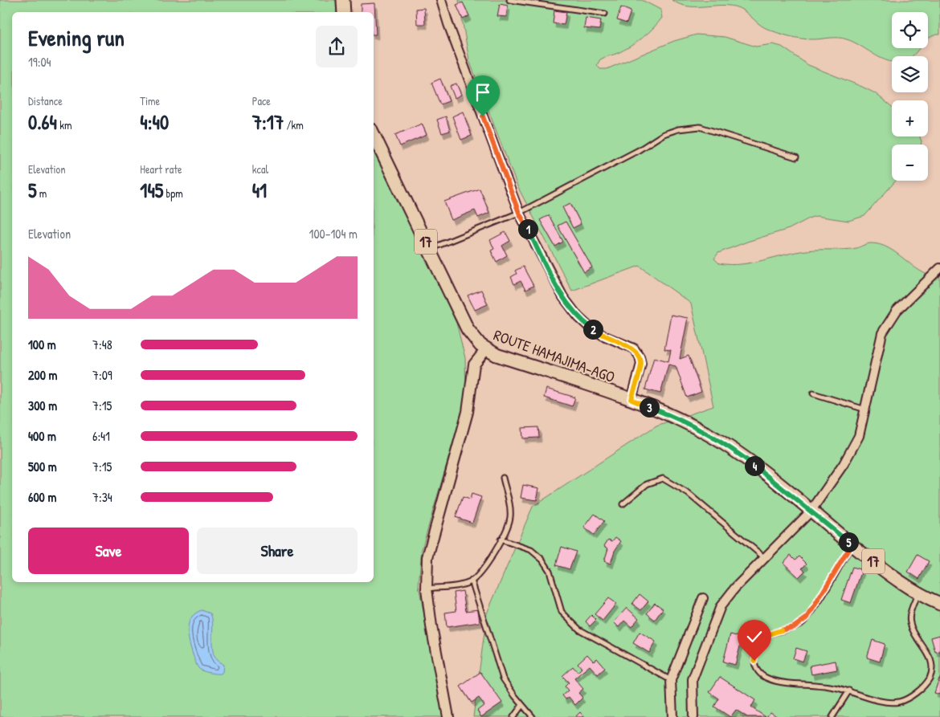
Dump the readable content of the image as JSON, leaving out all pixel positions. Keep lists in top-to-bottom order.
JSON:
{
  "streets": {
    "main road": ["17", "ROUTE HAMAJIMA-AGO"]
  },
  "page": {
    "map_buttons": ["+", "−"],
    "heading": ["Evening run", "19:04"],
    "stats": [
      ["Distance", "0.64 km"],
      ["Time", "4:40"],
      ["Pace", "7:17 /km"],
      ["Elevation", "5 m"],
      ["Heart rate", "145 bpm"],
      ["kcal", "41"]
    ],
    "chart": ["Elevation", "100–104 m"],
    "pins": [
      "1",
      "2",
      "3",
      "4",
      "5"
    ],
    "list": [
      {
        "name": "100 m",
        "note": "7:48"
      },
      {
        "name": "200 m",
        "note": "7:09"
      },
      {
        "name": "300 m",
        "note": "7:15"
      },
      {
        "name": "400 m",
        "note": "6:41"
      },
      {
        "name": "500 m",
        "note": "7:15"
      },
      {
        "name": "600 m",
        "note": "7:34"
      }
    ],
    "buttons": ["Save", "Share"]
  }
}
